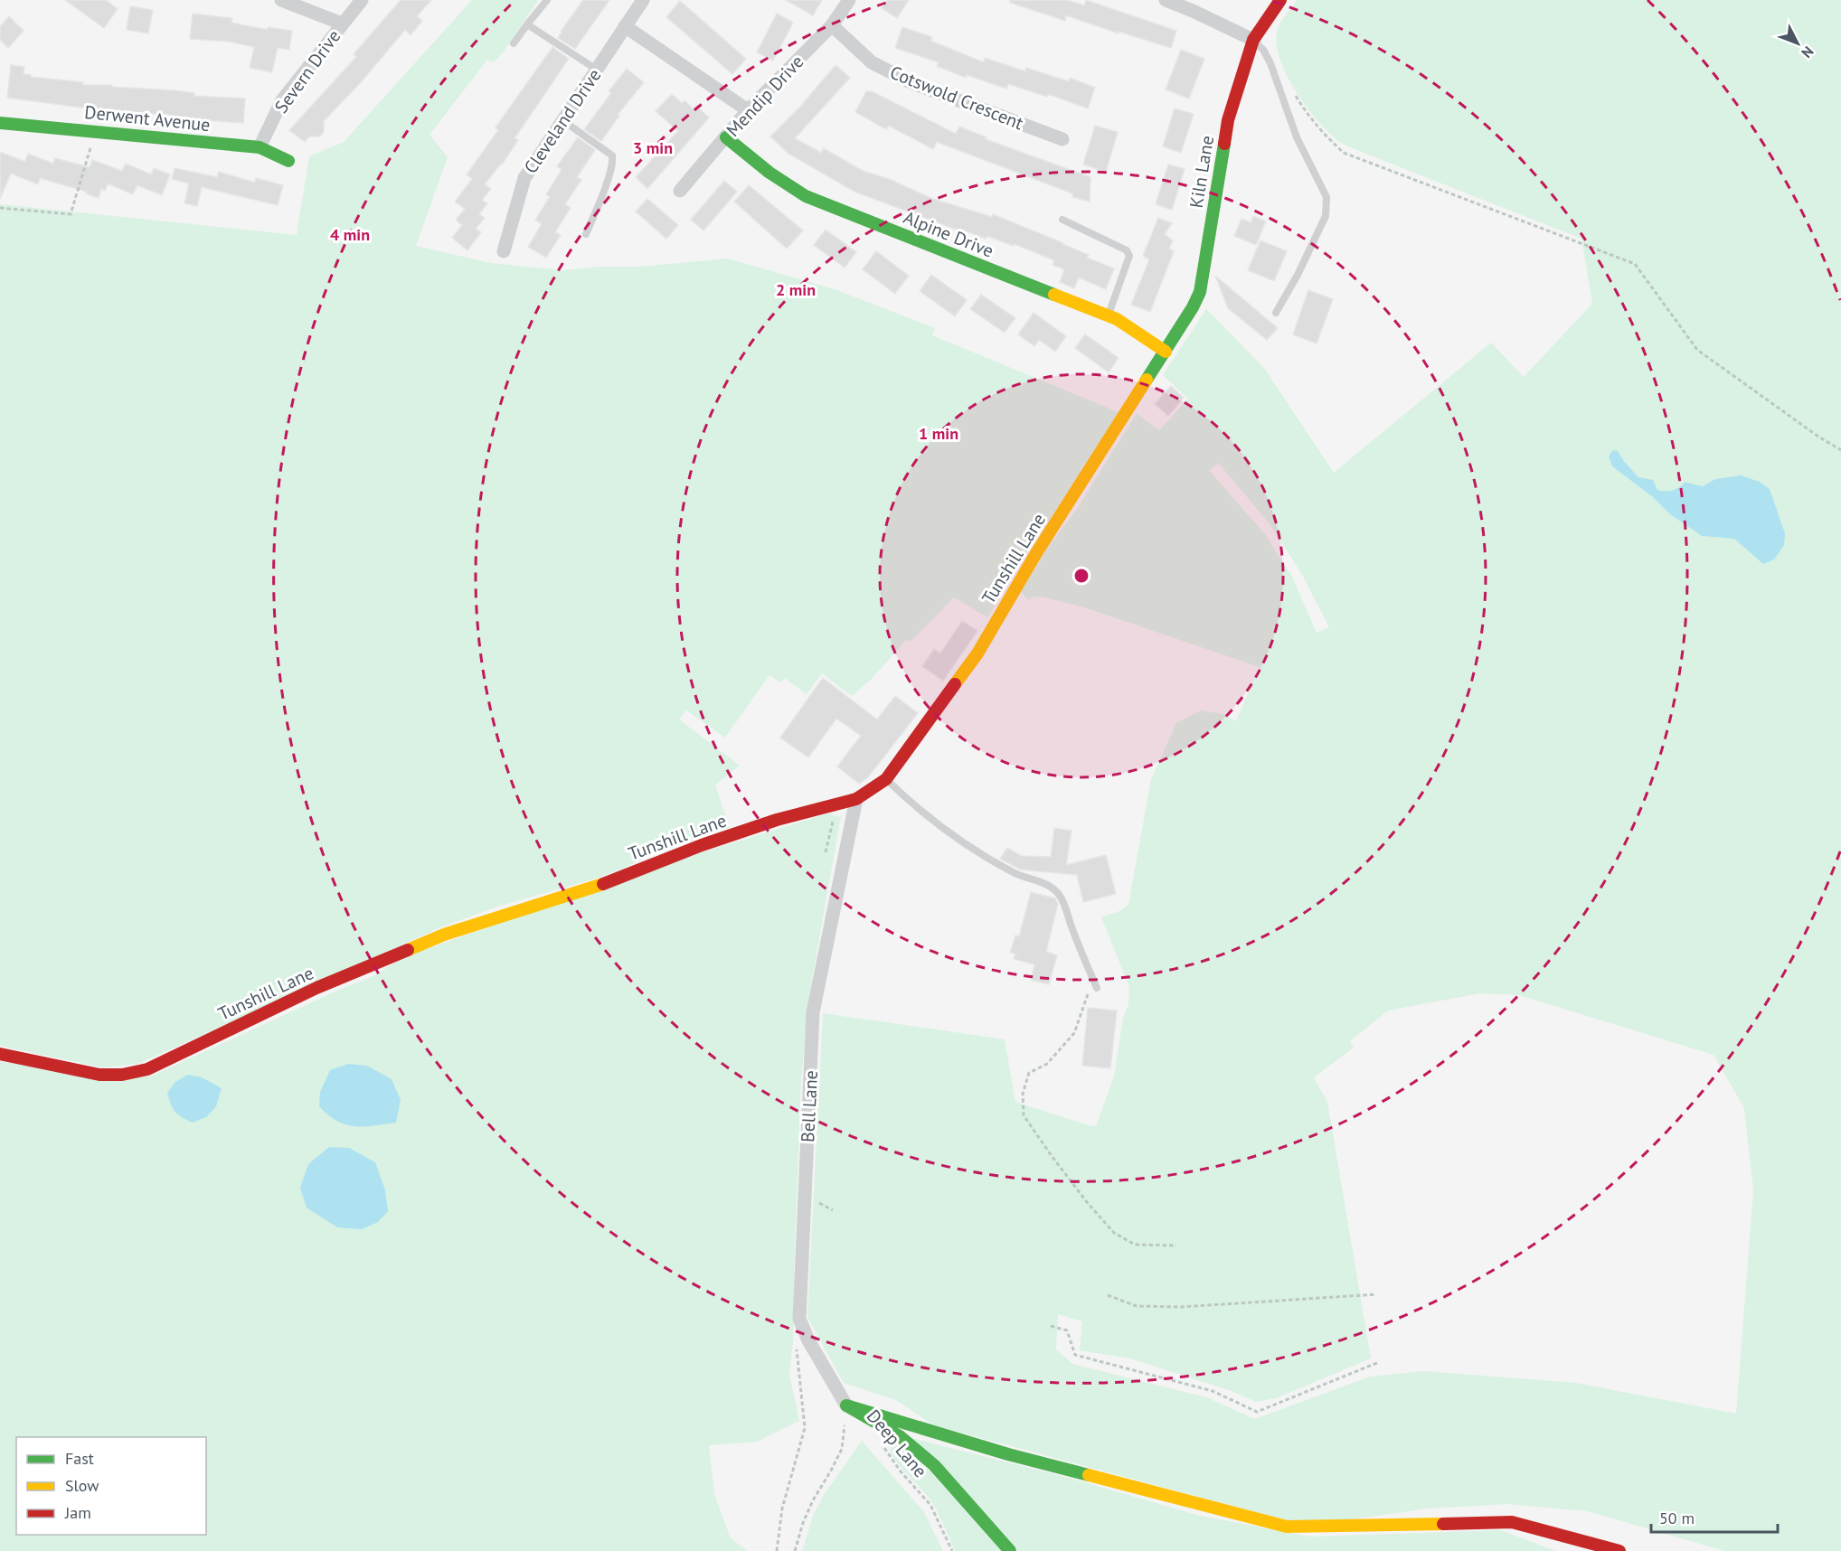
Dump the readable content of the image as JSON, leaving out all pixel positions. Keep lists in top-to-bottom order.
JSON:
{
  "streets": {
    "street": [
      "Severn Drive",
      "Mendip Drive",
      "Cotswold Crescent",
      "Derwent Avenue",
      "Cleveland Drive",
      "Kiln Lane",
      "Alpine Drive",
      "Tunshill Lane",
      "Bell Lane"
    ],
    "path": ["Deep Lane"]
  },
  "crossings": [
    ["Severn Drive", "Derwent Avenue"],
    ["Mendip Drive", "Cotswold Crescent"],
    ["Mendip Drive", "Alpine Drive"],
    ["Kiln Lane", "Alpine Drive"],
    ["Kiln Lane", "Tunshill Lane"],
    ["Alpine Drive", "Tunshill Lane"],
    ["Tunshill Lane", "Bell Lane"],
    ["Bell Lane", "Deep Lane"]
  ],
  "legend": ["Fast", "Slow", "Jam"],
  "scale_bar": "50 m",
  "north": "bottom right",
  "rings": [
    "3 min",
    "4 min",
    "2 min",
    "1 min"
  ]
}
